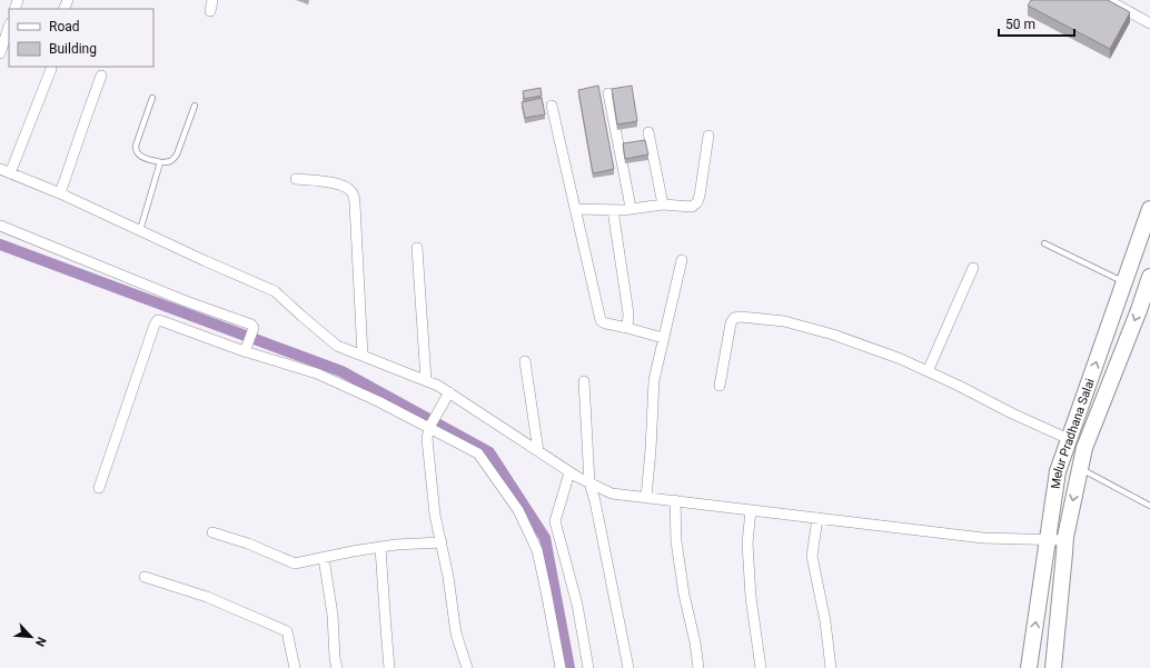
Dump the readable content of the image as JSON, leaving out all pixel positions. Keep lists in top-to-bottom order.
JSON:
{
  "streets": {
    "main road": ["Melur Pradhana Salai"]
  },
  "legend": ["Road", "Building"],
  "scale_bar": "50 m",
  "north": "bottom right"
}
